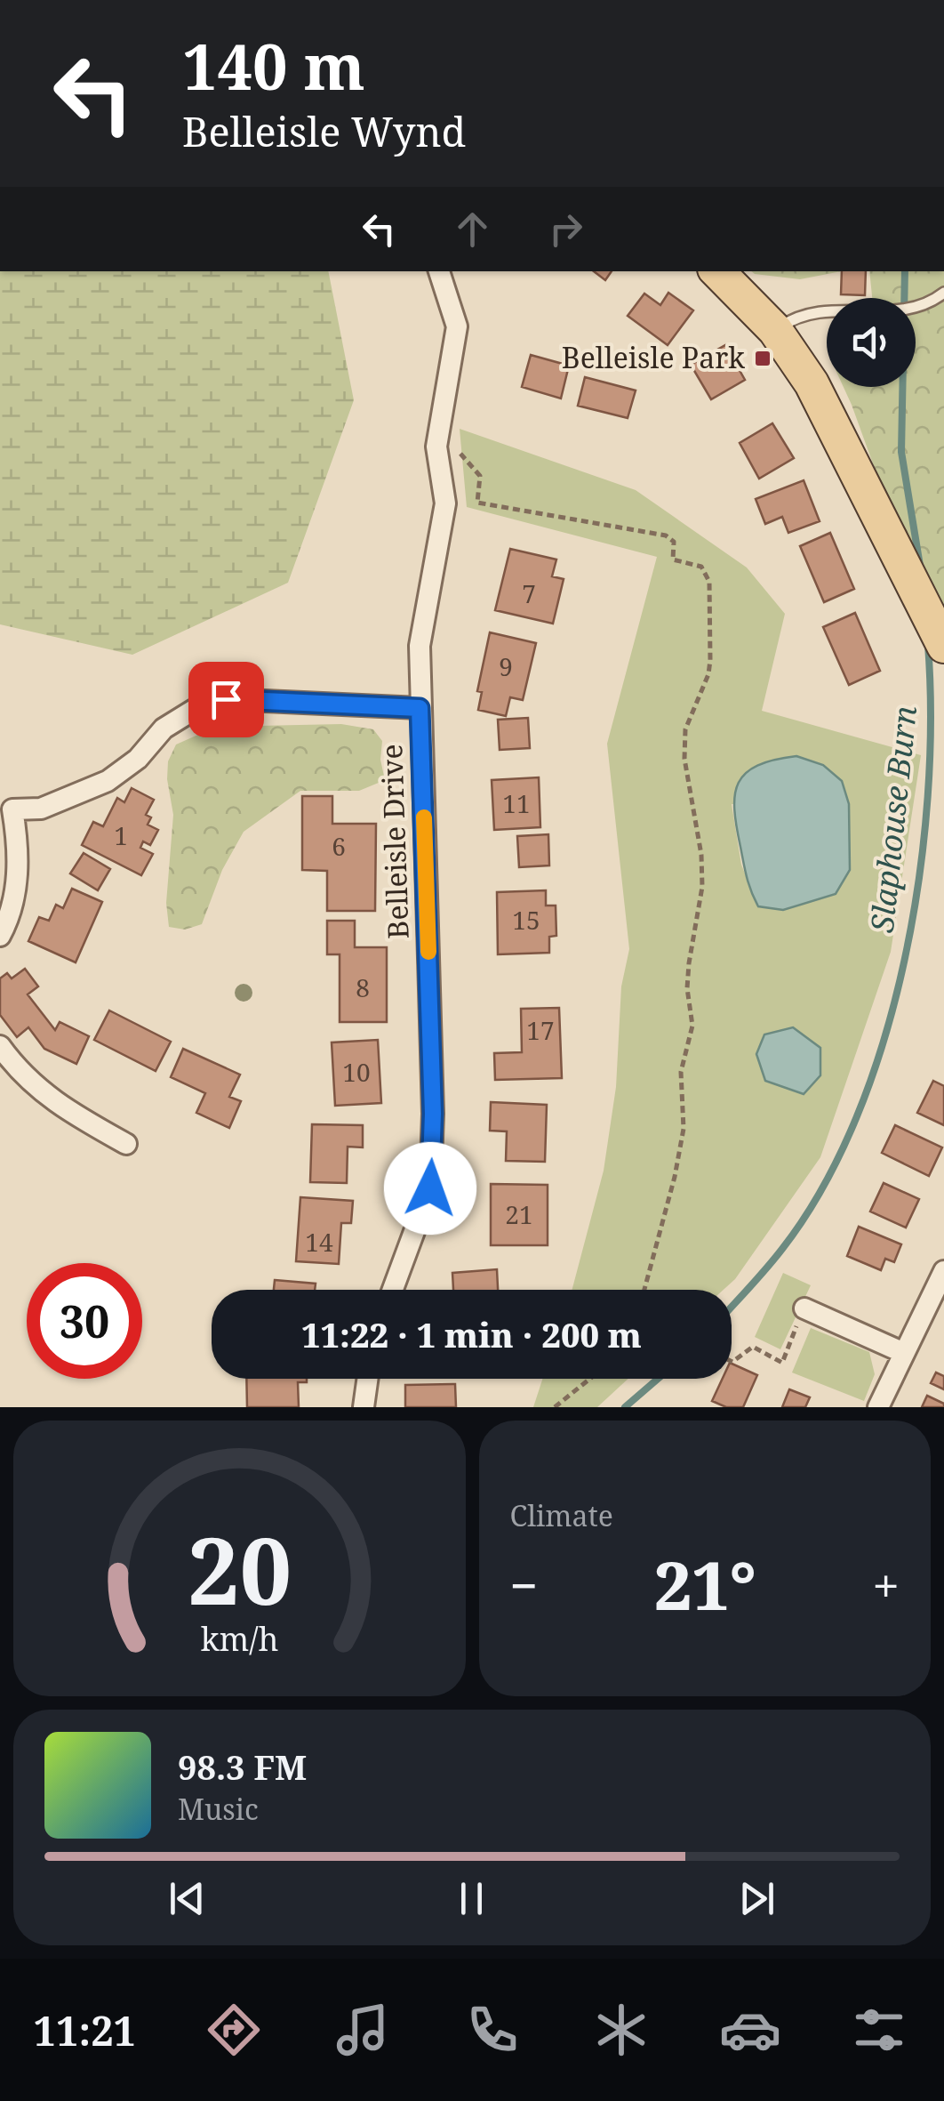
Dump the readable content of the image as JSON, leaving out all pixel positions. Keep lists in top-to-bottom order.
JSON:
{
  "streets": {
    "street": ["Belleisle Drive"]
  },
  "water": ["Slaphouse Burn"],
  "places": {
    "transit": ["Belleisle Park"]
  },
  "house_numbers": [
    "7",
    "9",
    "11",
    "1",
    "6",
    "15",
    "8",
    "17",
    "10",
    "21",
    "14"
  ],
  "page": {
    "turn": ["140 m", "Belleisle Wynd"],
    "limit": "30",
    "trip": "11:22 · 1 min · 200 m",
    "tile": "Climate",
    "heat": ["−", "21°", "+"],
    "song": ["98.3 FM", "Music"],
    "tabs": "11:21",
    "gauge": ["20", "km/h"]
  }
}
